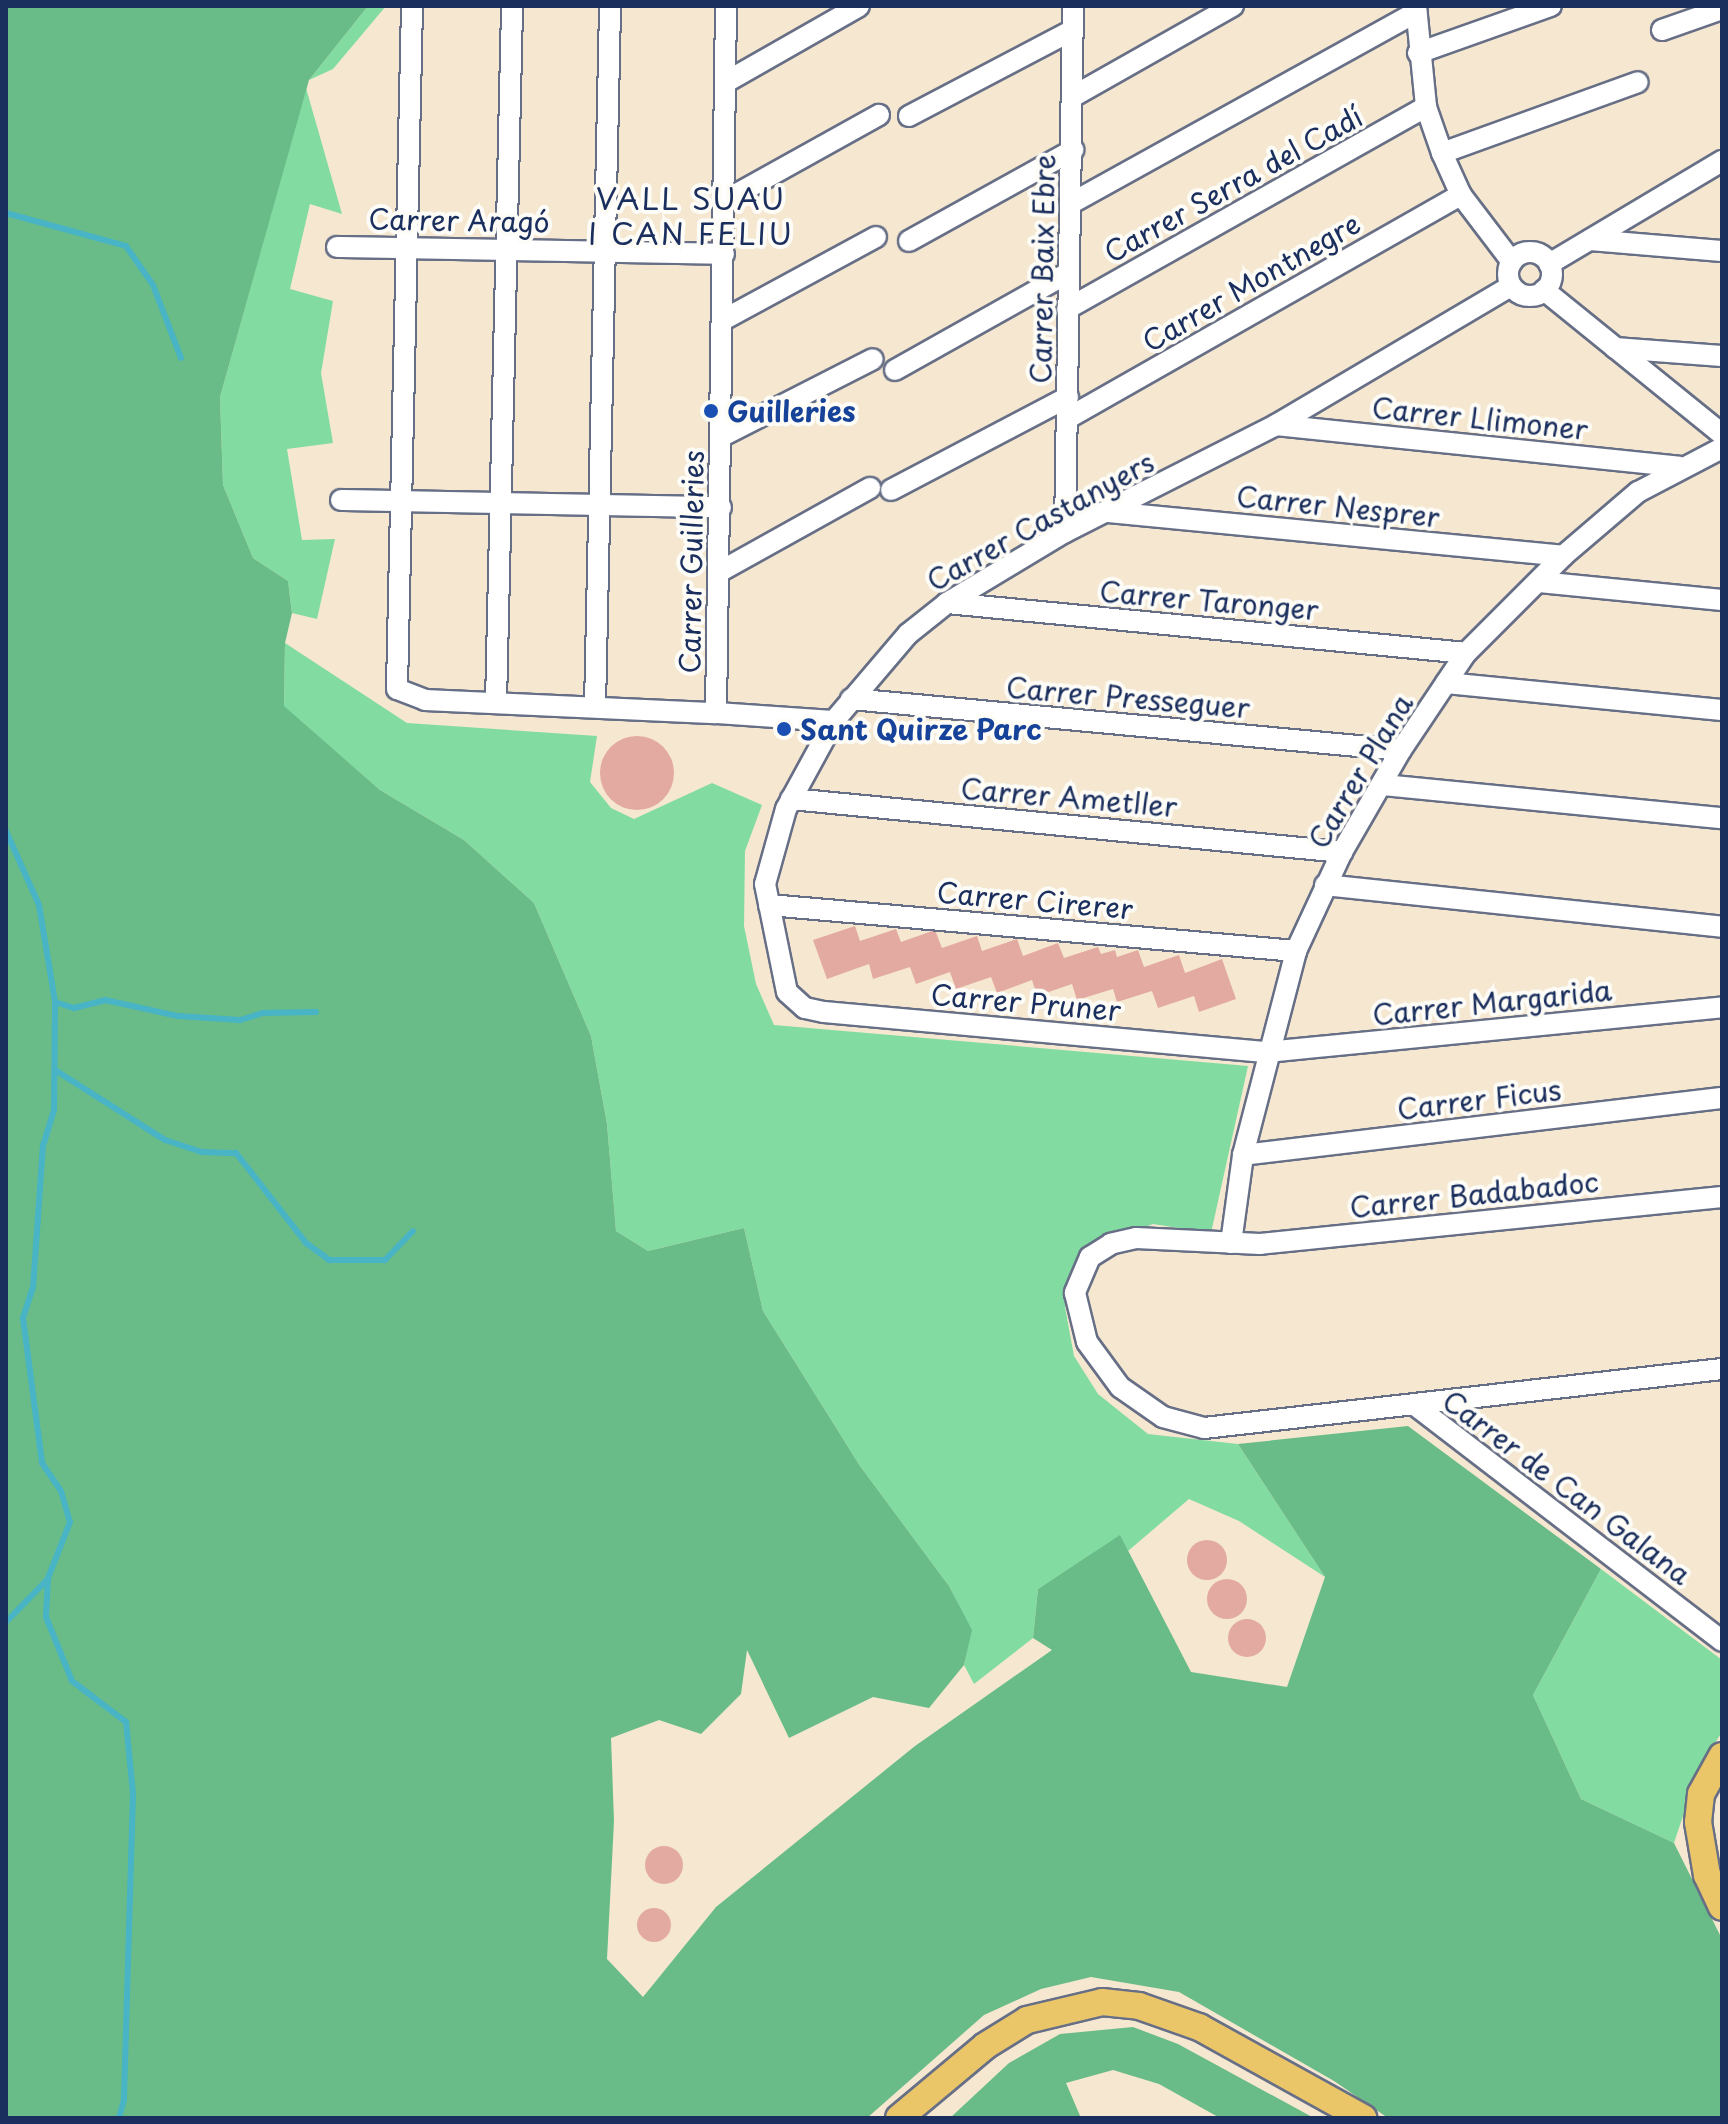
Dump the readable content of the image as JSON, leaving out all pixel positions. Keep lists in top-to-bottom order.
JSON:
{
  "streets": {
    "street": [
      "Carrer Serra del Cadí",
      "Carrer Aragó",
      "Carrer Baix Ebre",
      "Carrer Montnegre",
      "Carrer Llimoner",
      "Carrer Nesprer",
      "Carrer Castanyers",
      "Carrer Guilleries",
      "Carrer Taronger",
      "Carrer Presseguer",
      "Carrer Plana",
      "Carrer Ametller",
      "Carrer Cirerer",
      "Carrer Pruner",
      "Carrer Margarida",
      "Carrer Ficus",
      "Carrer Badabadoc",
      "Carrer de Can Galana"
    ]
  },
  "crossings": [
    ["Carrer Serra del Cadí", "Carrer Baix Ebre"],
    ["Carrer Aragó", "Carrer Guilleries"],
    ["Carrer Baix Ebre", "Carrer Montnegre"],
    ["Carrer Baix Ebre", "Carrer Castanyers"],
    ["Carrer Llimoner", "Carrer Castanyers"],
    ["Carrer Llimoner", "Carrer Plana"],
    ["Carrer Nesprer", "Carrer Castanyers"],
    ["Carrer Nesprer", "Carrer Plana"],
    ["Carrer Castanyers", "Carrer Guilleries"],
    ["Carrer Castanyers", "Carrer Taronger"],
    ["Carrer Castanyers", "Carrer Presseguer"],
    ["Carrer Castanyers", "Carrer Ametller"],
    ["Carrer Castanyers", "Carrer Cirerer"],
    ["Carrer Castanyers", "Carrer Pruner"],
    ["Carrer Taronger", "Carrer Plana"],
    ["Carrer Presseguer", "Carrer Plana"],
    ["Carrer Plana", "Carrer Ametller"],
    ["Carrer Plana", "Carrer Cirerer"],
    ["Carrer Plana", "Carrer Pruner"],
    ["Carrer Plana", "Carrer Margarida"],
    ["Carrer Plana", "Carrer Ficus"],
    ["Carrer Plana", "Carrer Badabadoc"],
    ["Carrer Pruner", "Carrer Margarida"],
    ["Carrer Badabadoc", "Carrer de Can Galana"]
  ],
  "districts": ["VALL SUAU I CAN FELIU"],
  "places": ["Guilleries", "Sant Quirze Parc"]
}
